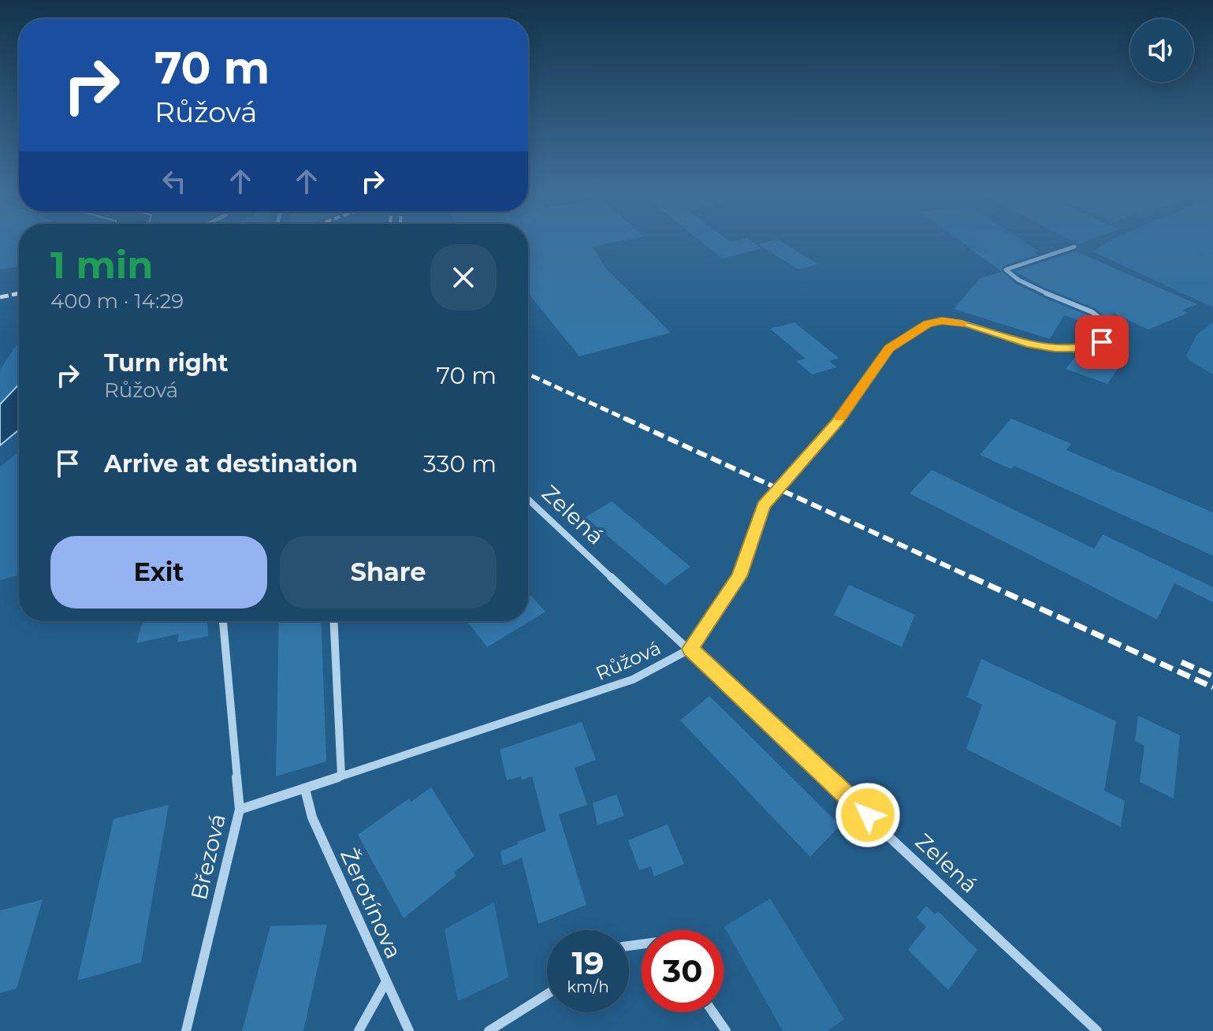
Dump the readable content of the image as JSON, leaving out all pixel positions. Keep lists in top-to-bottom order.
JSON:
{
  "streets": {
    "street": [
      "Zelená",
      "Růžová",
      "Březová",
      "Žerotínova"
    ]
  },
  "crossings": [
    ["Zelená", "Růžová"],
    ["Růžová", "Březová"],
    ["Růžová", "Žerotínova"]
  ],
  "page": {
    "turn": ["70 m", "Růžová"],
    "heading": ["1 min", "400 m · 14:29"],
    "list": [
      {
        "name": "Turn right",
        "note": "Růžová",
        "value": "70 m"
      },
      {
        "name": "Arrive at destination",
        "value": "330 m"
      }
    ],
    "buttons": ["Exit", "Share"],
    "speed": "19 km/h",
    "limit": "30"
  }
}
